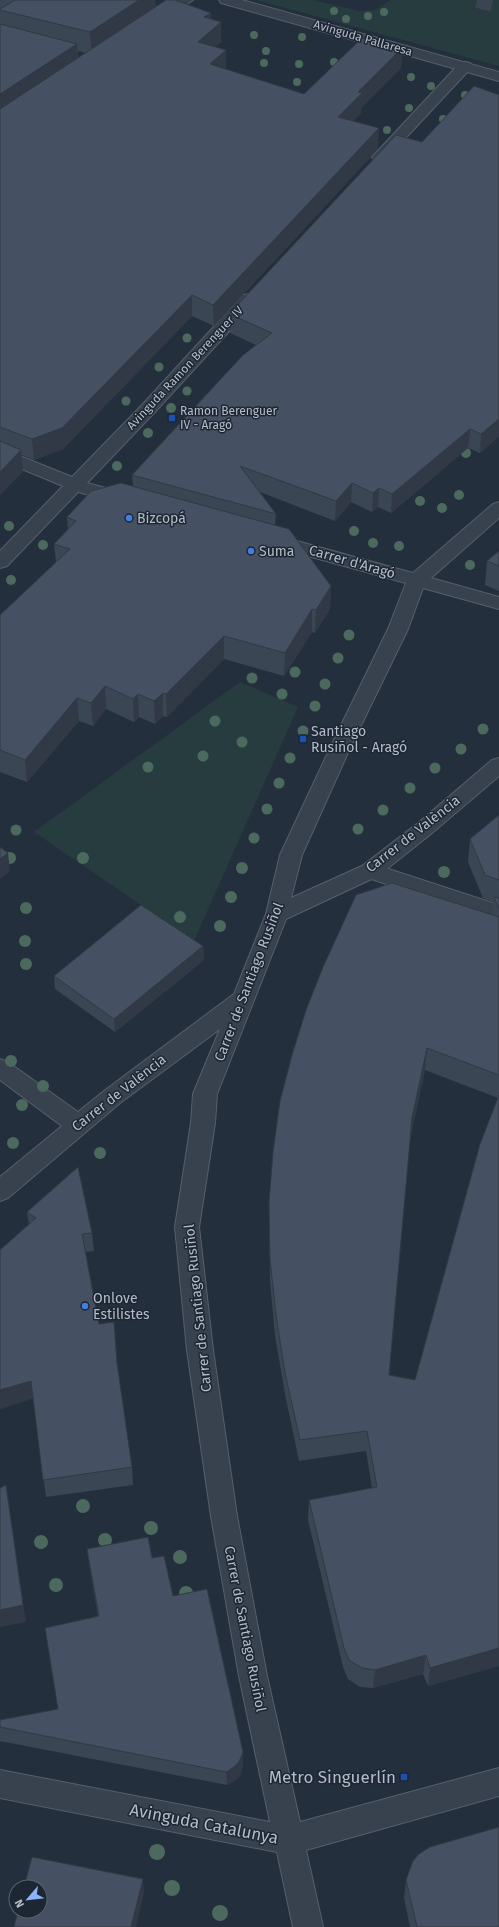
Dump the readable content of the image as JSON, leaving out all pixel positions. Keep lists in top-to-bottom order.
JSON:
{
  "streets": {
    "street": [
      "Avinguda Pallaresa",
      "Avinguda Ramon Berenguer IV",
      "Carrer d'Aragó",
      "Carrer de València",
      "Carrer de Santiago Rusiñol",
      "Avinguda Catalunya"
    ]
  },
  "crossings": [
    ["Carrer d'Aragó", "Carrer de Santiago Rusiñol"],
    ["Carrer de València", "Carrer de Santiago Rusiñol"],
    ["Carrer de Santiago Rusiñol", "Avinguda Catalunya"]
  ],
  "places": {
    "transit": ["Ramon Berenguer IV - Aragó", "Santiago Rusiñol - Aragó", "Metro Singuerlín"],
    "other": ["Bizcopá", "Suma", "Onlove Estilistes"]
  },
  "north": "bottom left"
}
